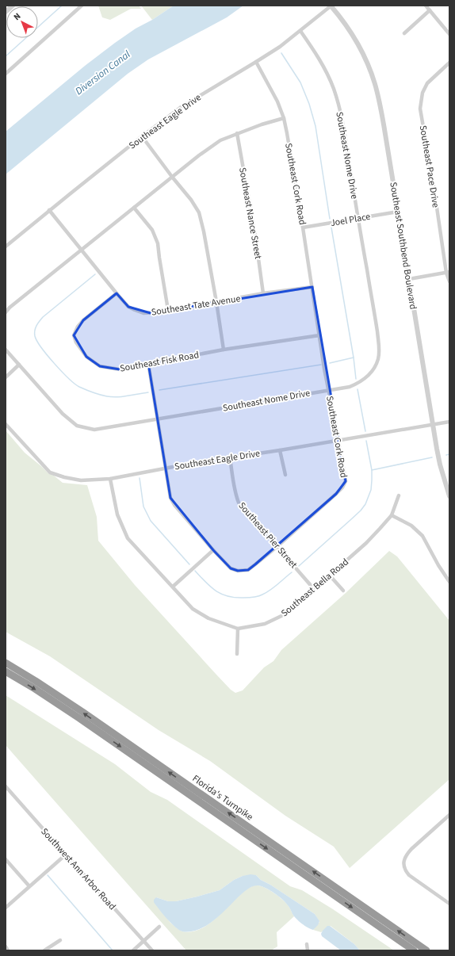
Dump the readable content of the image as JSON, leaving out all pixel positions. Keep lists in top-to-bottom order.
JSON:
{
  "streets": {
    "highway": ["Florida's Turnpike"],
    "street": [
      "Southeast Eagle Drive",
      "Southeast Nome Drive",
      "Southeast Pace Drive",
      "Southeast Cork Road",
      "Southeast Nance Street",
      "Joel Place",
      "Southeast Southbend Boulevard",
      "Southeast Tate Avenue",
      "Southeast Fisk Road",
      "Southeast Pier Street",
      "Southeast Bella Road",
      "Southwest Ann Arbor Road"
    ]
  },
  "crossings": [
    ["Southeast Eagle Drive", "Southeast Nome Drive"],
    ["Southeast Eagle Drive", "Southeast Cork Road"],
    ["Southeast Eagle Drive", "Southeast Southbend Boulevard"],
    ["Southeast Eagle Drive", "Southeast Tate Avenue"],
    ["Southeast Eagle Drive", "Southeast Pier Street"],
    ["Southeast Eagle Drive", "Southeast Bella Road"],
    ["Southeast Nome Drive", "Southeast Cork Road"],
    ["Southeast Nome Drive", "Joel Place"],
    ["Southeast Cork Road", "Joel Place"],
    ["Southeast Cork Road", "Southeast Tate Avenue"],
    ["Southeast Cork Road", "Southeast Fisk Road"],
    ["Southeast Cork Road", "Southeast Pier Street"],
    ["Southeast Nance Street", "Southeast Tate Avenue"],
    ["Joel Place", "Southeast Southbend Boulevard"],
    ["Southeast Tate Avenue", "Southeast Fisk Road"],
    ["Southeast Pier Street", "Southeast Bella Road"]
  ],
  "water": ["Diversion Canal"],
  "north": "top left"
}
